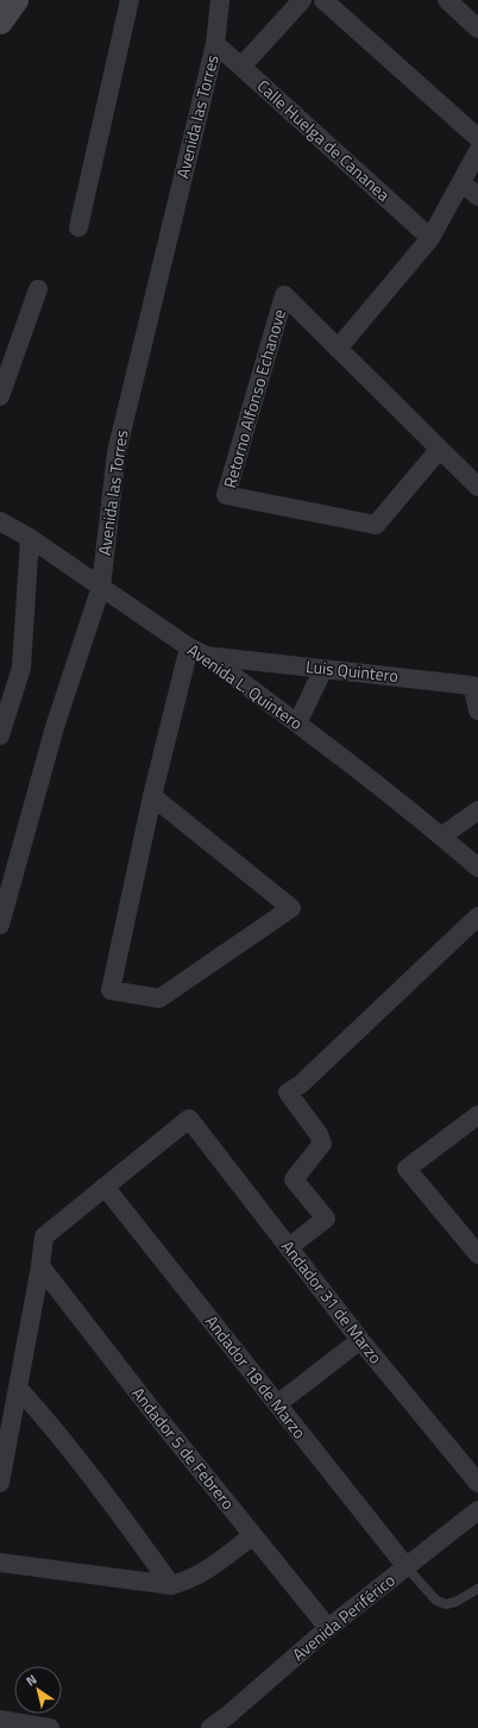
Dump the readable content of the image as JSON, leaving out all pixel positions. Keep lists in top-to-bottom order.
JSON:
{
  "streets": {
    "street": [
      "Avenida las Torres",
      "Calle Huelga de Cananea",
      "Retorno Alfonso Echanove",
      "Luis Quintero",
      "Avenida L. Quintero",
      "Andador 31 de Marzo",
      "Andador 18 de Marzo",
      "Andador 5 de Febrero",
      "Avenida Periférico"
    ]
  },
  "crossings": [
    ["Avenida las Torres", "Calle Huelga de Cananea"],
    ["Avenida las Torres", "Avenida L. Quintero"],
    ["Luis Quintero", "Avenida L. Quintero"],
    ["Andador 31 de Marzo", "Andador 18 de Marzo"],
    ["Andador 18 de Marzo", "Avenida Periférico"],
    ["Andador 5 de Febrero", "Avenida Periférico"]
  ],
  "north": "top left"
}
